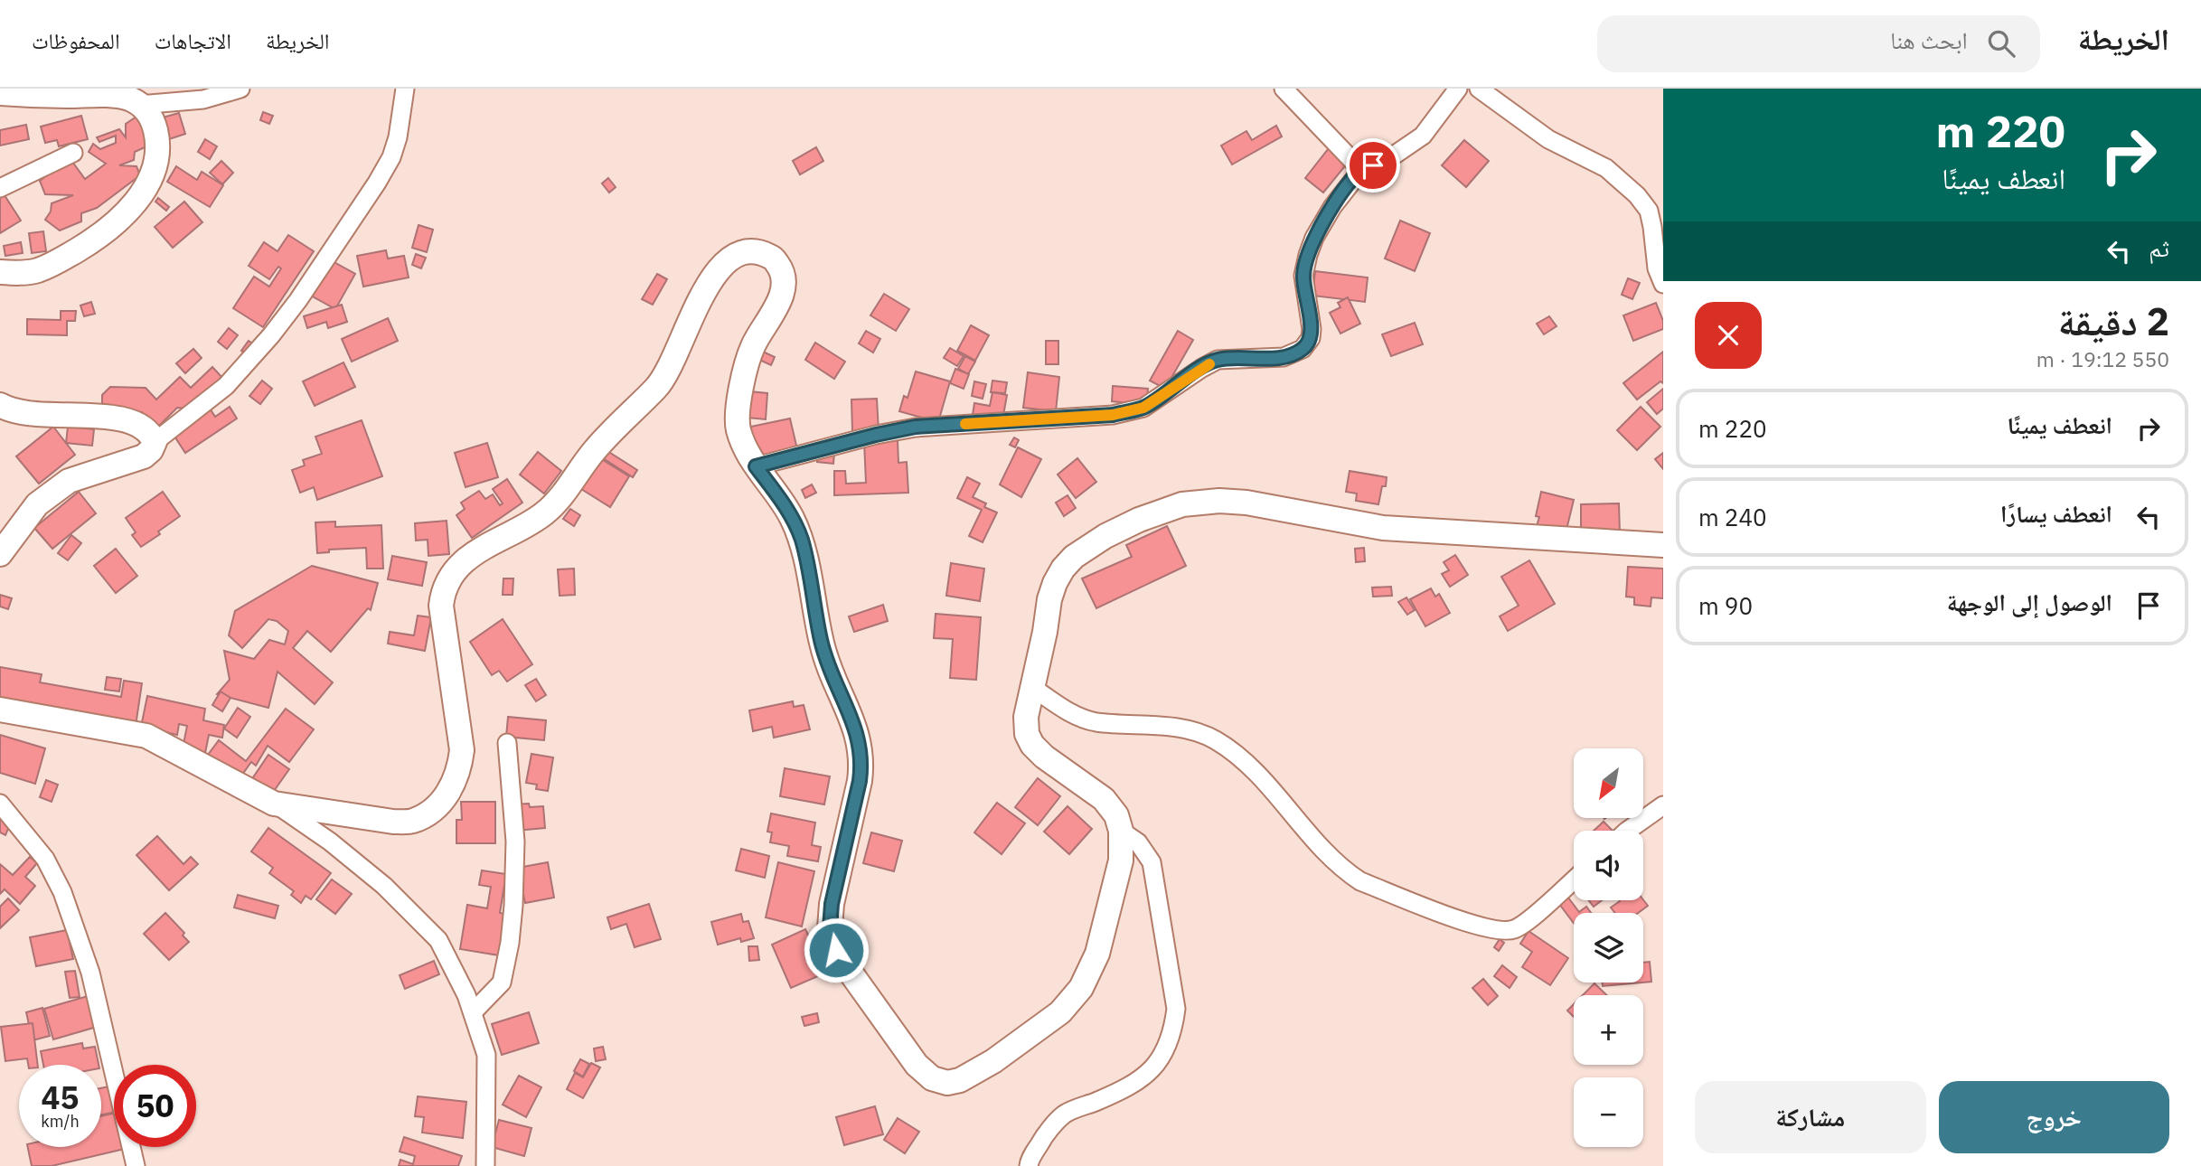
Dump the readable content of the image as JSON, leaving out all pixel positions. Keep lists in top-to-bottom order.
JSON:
{
  "north": "bottom left",
  "page": {
    "header": "الخريطة",
    "search": "ابحث هنا",
    "nav": ["الخريطة", "الاتجاهات", "المحفوظات"],
    "turn": ["220 m", "انعطف يمينًا"],
    "then": "ثم",
    "heading": ["2 دقيقة", "550 m · 19:12"],
    "list": [
      {
        "name": "انعطف يمينًا",
        "value": "220 m"
      },
      {
        "name": "انعطف يسارًا",
        "value": "240 m"
      },
      {
        "name": "الوصول إلى الوجهة",
        "value": "90 m"
      }
    ],
    "map_buttons": ["+", "−"],
    "speed": "45 km/h",
    "limit": "50",
    "buttons": ["خروج", "مشاركة"]
  }
}
